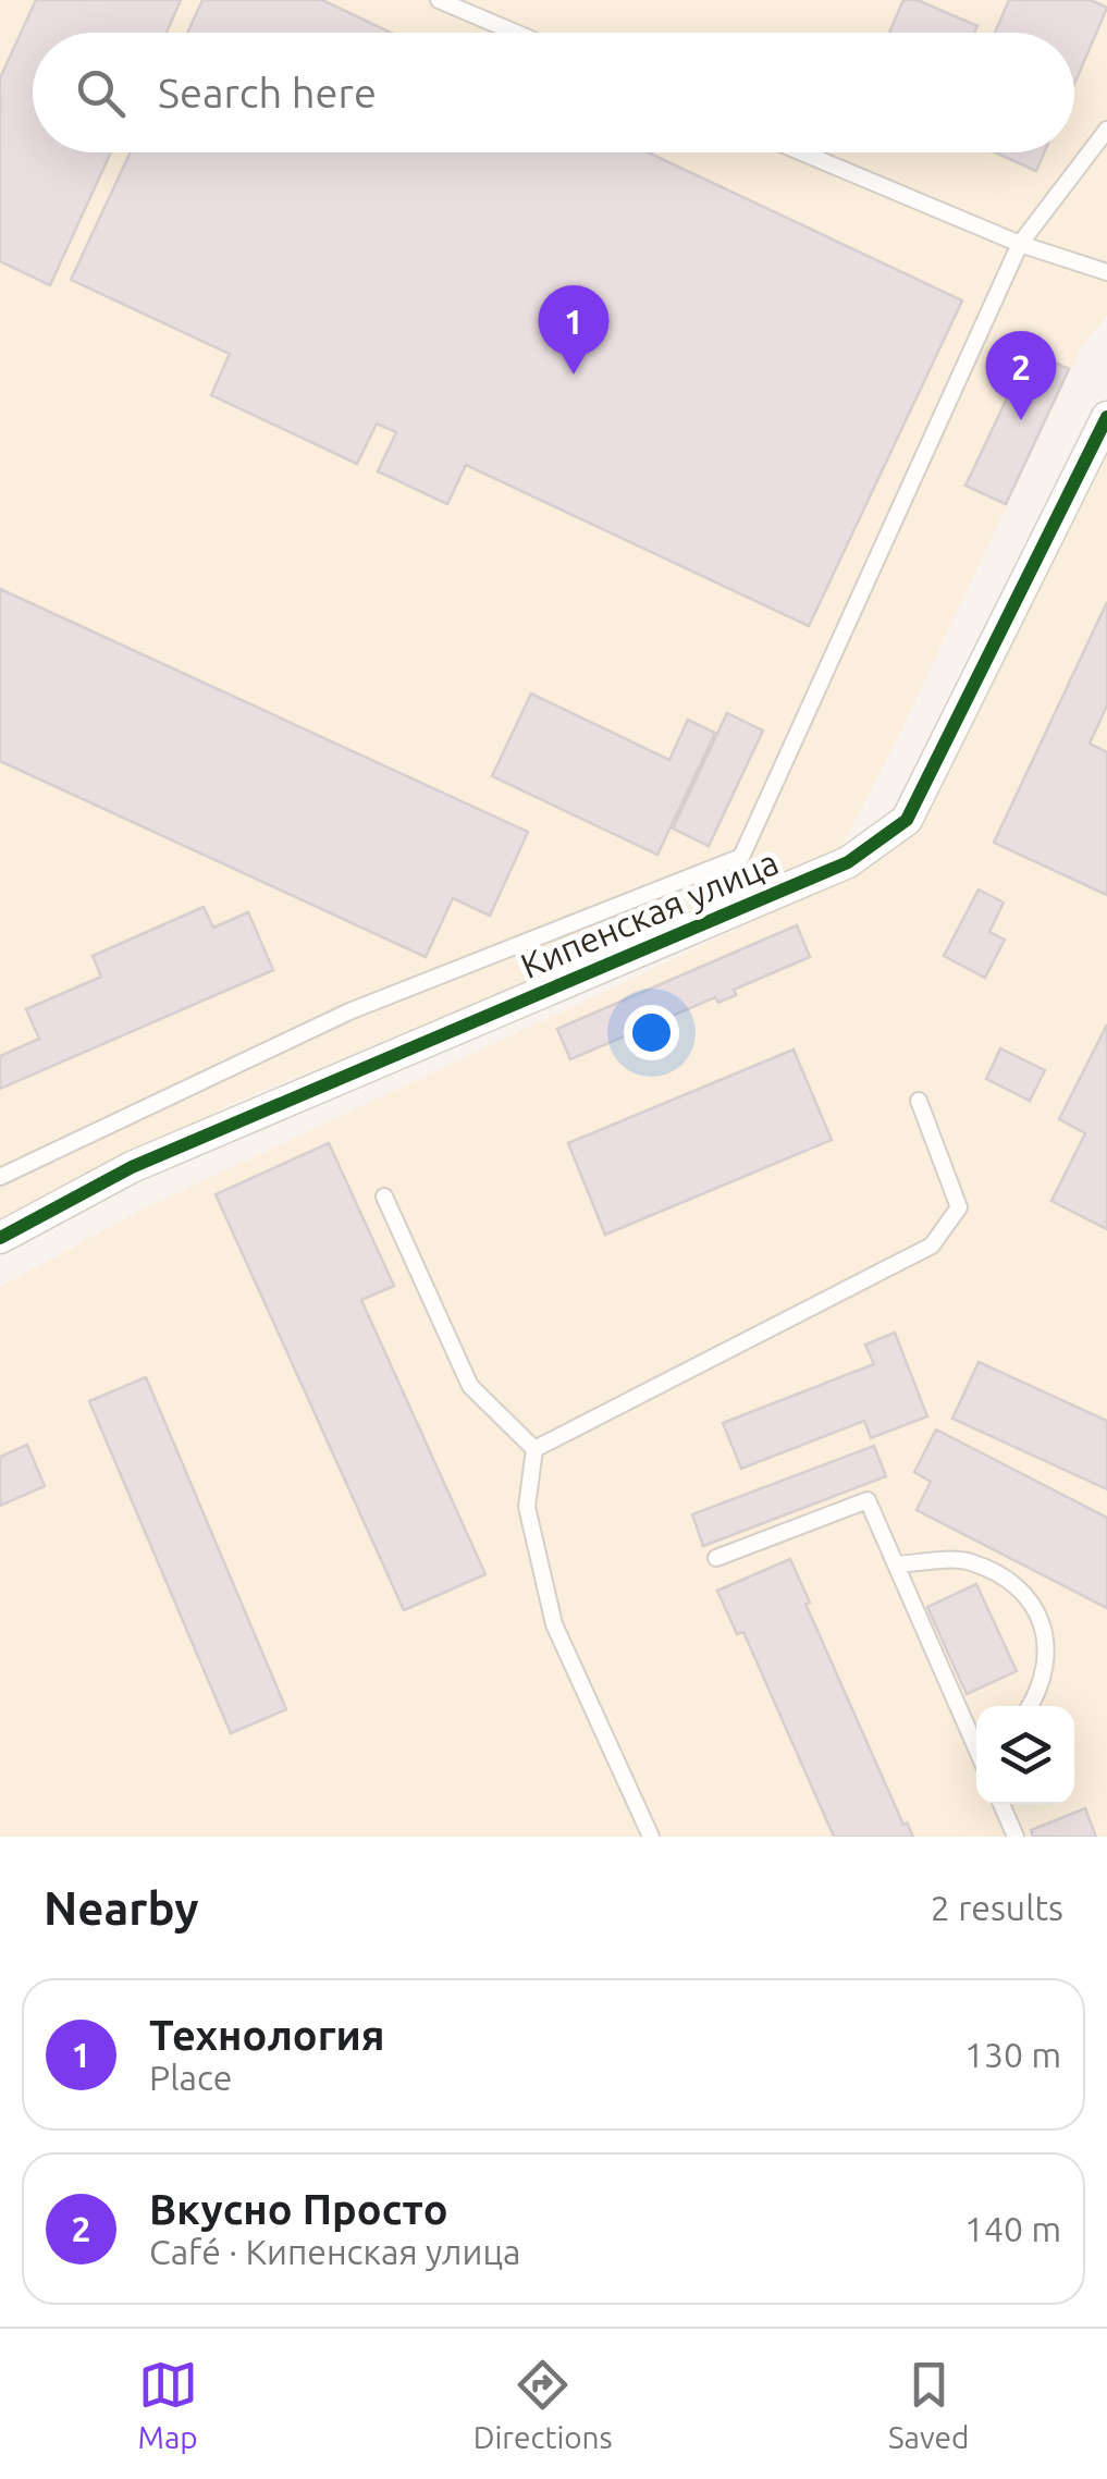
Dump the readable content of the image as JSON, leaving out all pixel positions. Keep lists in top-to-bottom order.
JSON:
{
  "streets": {
    "street": ["Кипенская улица"]
  },
  "page": {
    "search": "Search here",
    "pins": ["1", "2"],
    "heading": ["Nearby", "2 results"],
    "list": [
      {
        "mark": "1",
        "name": "Технология",
        "note": "Place",
        "value": "130 m"
      },
      {
        "mark": "2",
        "name": "Вкусно Просто",
        "note": "Café · Кипенская улица",
        "value": "140 m"
      }
    ],
    "nav": ["Map", "Directions", "Saved"]
  }
}
